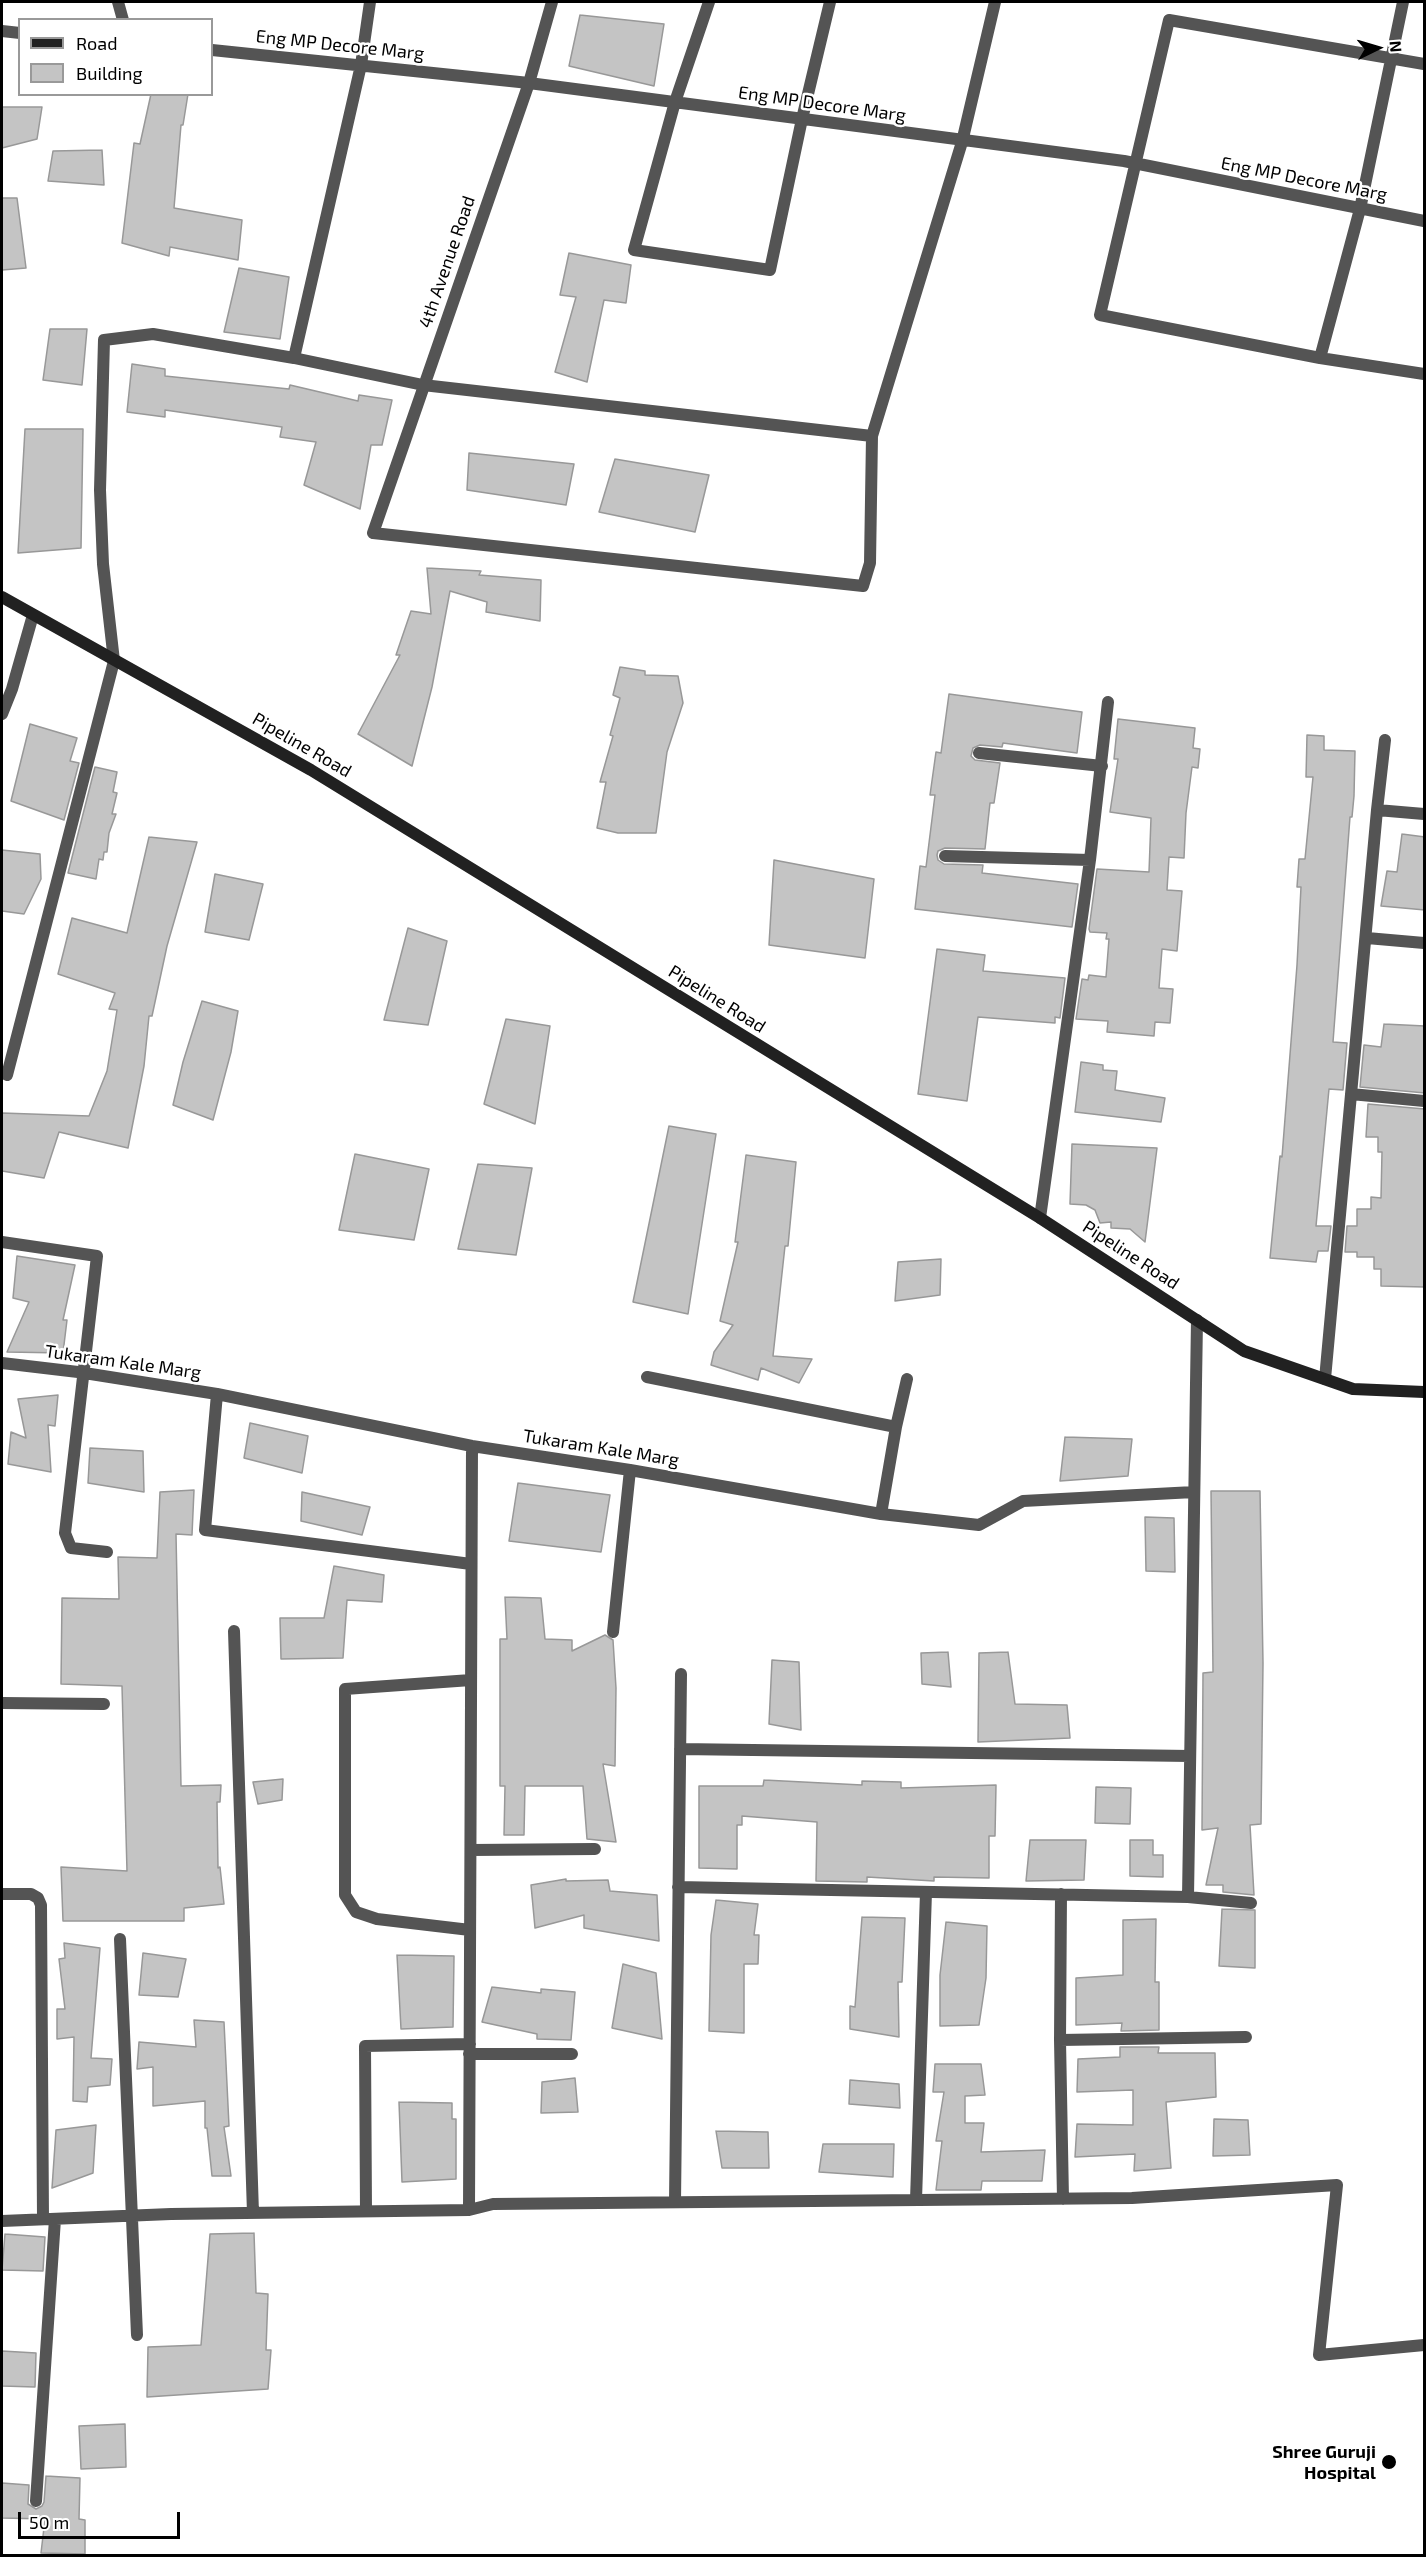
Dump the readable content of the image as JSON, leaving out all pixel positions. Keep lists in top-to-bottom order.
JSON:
{
  "streets": {
    "street": [
      "Eng MP Decore Marg",
      "4th Avenue Road",
      "Pipeline Road",
      "Tukaram Kale Marg"
    ]
  },
  "crossings": [
    ["Eng MP Decore Marg", "4th Avenue Road"]
  ],
  "places": ["Shree Guruji Hospital"],
  "legend": ["Road", "Building"],
  "scale_bar": "50 m",
  "north": "right"
}
